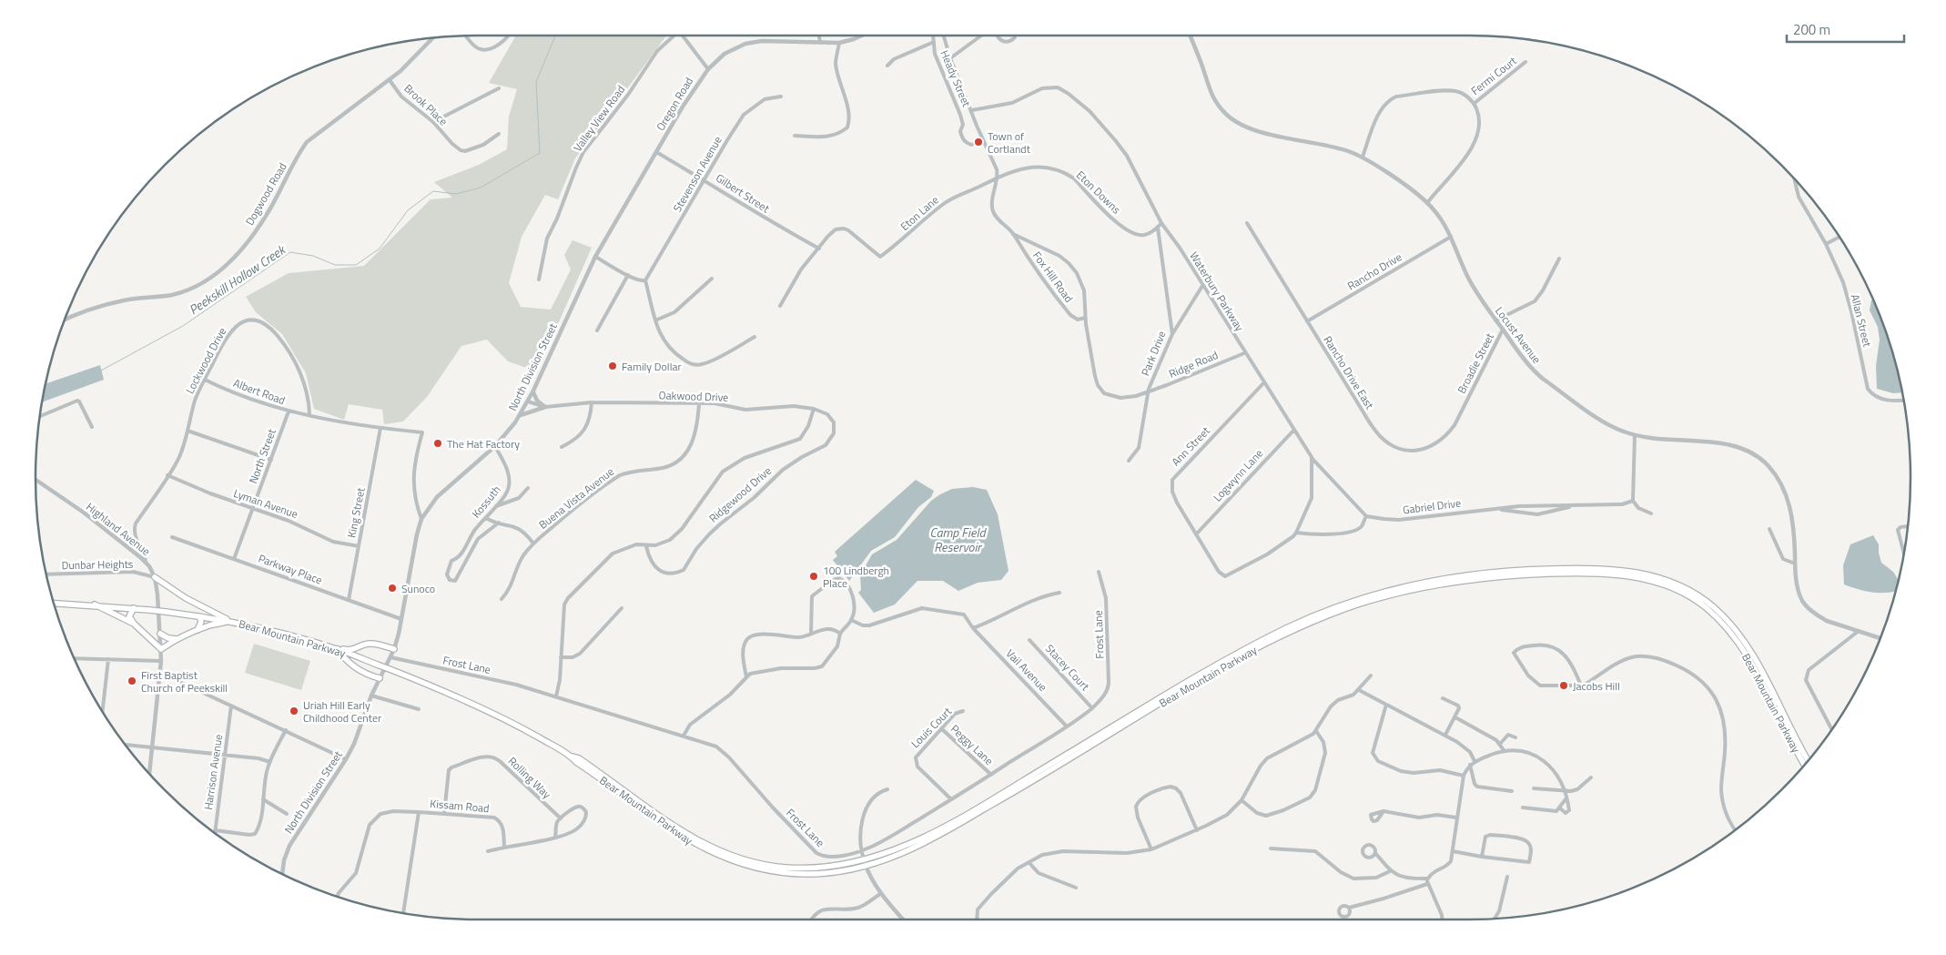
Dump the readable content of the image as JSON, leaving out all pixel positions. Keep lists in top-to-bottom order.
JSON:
{
  "streets": {
    "highway": ["Bear Mountain Parkway"],
    "street": [
      "Fermi Court",
      "Heady Street",
      "Oregon Road",
      "Brook Place",
      "Valley View Road",
      "Stevenson Avenue",
      "Eton Downs",
      "Gilbert Street",
      "Dogwood Road",
      "Eton Lane",
      "Rancho Drive",
      "Fox Hill Road",
      "Waterbury Parkway",
      "Allan Street",
      "Locust Avenue",
      "Park Drive",
      "Lockwood Drive",
      "Broadie Street",
      "Ridge Road",
      "North Division Street",
      "Rancho Drive East",
      "Albert Road",
      "Oakwood Drive",
      "Ann Street",
      "North Street",
      "Logwynn Lane",
      "Ridgewood Drive",
      "Buena Vista Avenue",
      "Kossuth",
      "Lyman Avenue",
      "Gabriel Drive",
      "King Street",
      "Highland Avenue",
      "Dunbar Heights",
      "Parkway Place",
      "Frost Lane",
      "Stacey Court",
      "Vail Avenue",
      "Louis Court",
      "Peggy Lane",
      "Harrison Avenue",
      "Rolling Way",
      "Kissam Road"
    ]
  },
  "crossings": [
    ["Fermi Court", "Locust Avenue"],
    ["Oregon Road", "Gilbert Street"],
    ["Oregon Road", "North Division Street"],
    ["Brook Place", "Dogwood Road"],
    ["Stevenson Avenue", "Gilbert Street"],
    ["Eton Downs", "Eton Lane"],
    ["Eton Downs", "Fox Hill Road"],
    ["Eton Downs", "Park Drive"],
    ["Gilbert Street", "Eton Lane"],
    ["Eton Lane", "Fox Hill Road"],
    ["Rancho Drive", "Locust Avenue"],
    ["Rancho Drive", "Rancho Drive East"],
    ["Fox Hill Road", "Park Drive"],
    ["Fox Hill Road", "Ridge Road"],
    ["Waterbury Parkway", "Ridge Road"],
    ["Waterbury Parkway", "Ann Street"],
    ["Waterbury Parkway", "Logwynn Lane"],
    ["Waterbury Parkway", "Gabriel Drive"],
    ["Locust Avenue", "Broadie Street"],
    ["Park Drive", "Ridge Road"],
    ["Lockwood Drive", "Albert Road"],
    ["Lockwood Drive", "Lyman Avenue"],
    ["Lockwood Drive", "Highland Avenue"],
    ["Broadie Street", "Rancho Drive East"],
    ["North Division Street", "Oakwood Drive"],
    ["North Division Street", "Kossuth"],
    ["North Division Street", "Parkway Place"],
    ["North Division Street", "Frost Lane"],
    ["Albert Road", "North Street"],
    ["Oakwood Drive", "Ridgewood Drive"],
    ["Oakwood Drive", "Buena Vista Avenue"],
    ["Ann Street", "Logwynn Lane"],
    ["North Street", "Lyman Avenue"],
    ["North Street", "Parkway Place"],
    ["Lyman Avenue", "King Street"],
    ["King Street", "Parkway Place"],
    ["Highland Avenue", "Dunbar Heights"],
    ["Frost Lane", "Stacey Court"],
    ["Frost Lane", "Vail Avenue"],
    ["Frost Lane", "Louis Court"],
    ["Frost Lane", "Peggy Lane"],
    ["Louis Court", "Peggy Lane"],
    ["Rolling Way", "Kissam Road"]
  ],
  "water": ["Peekskill Hollow Creek", "Camp Field Reservoir"],
  "places": [
    "Town of Cortlandt",
    "Family Dollar",
    "The Hat Factory",
    "100 Lindbergh Place",
    "Sunoco",
    "First Baptist Church of Peekskill",
    "Jacobs Hill",
    "Uriah Hill Early Childhood Center"
  ],
  "scale_bar": "200 m"
}
